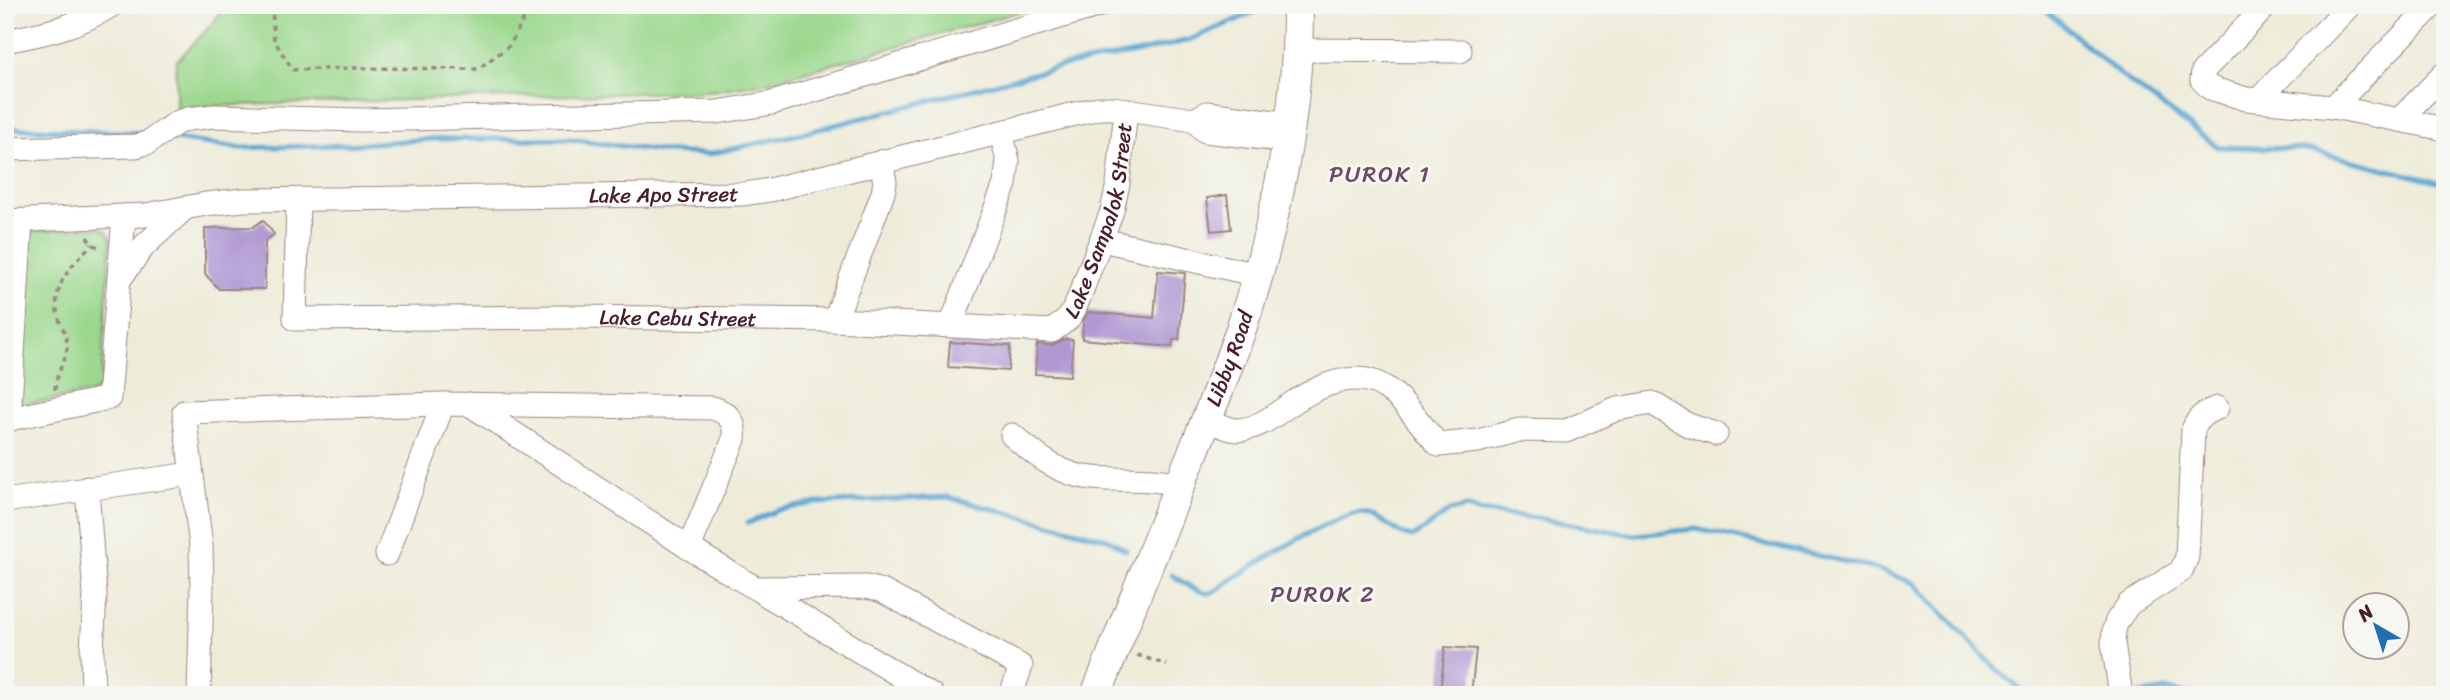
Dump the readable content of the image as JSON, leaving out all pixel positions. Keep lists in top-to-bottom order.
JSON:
{
  "streets": {
    "main road": ["Libby Road"],
    "street": ["Lake Apo Street", "Lake Sampalok Street", "Lake Cebu Street"]
  },
  "crossings": [
    ["Lake Apo Street", "Lake Sampalok Street"],
    ["Lake Apo Street", "Lake Cebu Street"],
    ["Lake Apo Street", "Libby Road"],
    ["Lake Sampalok Street", "Lake Cebu Street"]
  ],
  "districts": ["PUROK 1", "PUROK 2"],
  "north": "top left"
}
